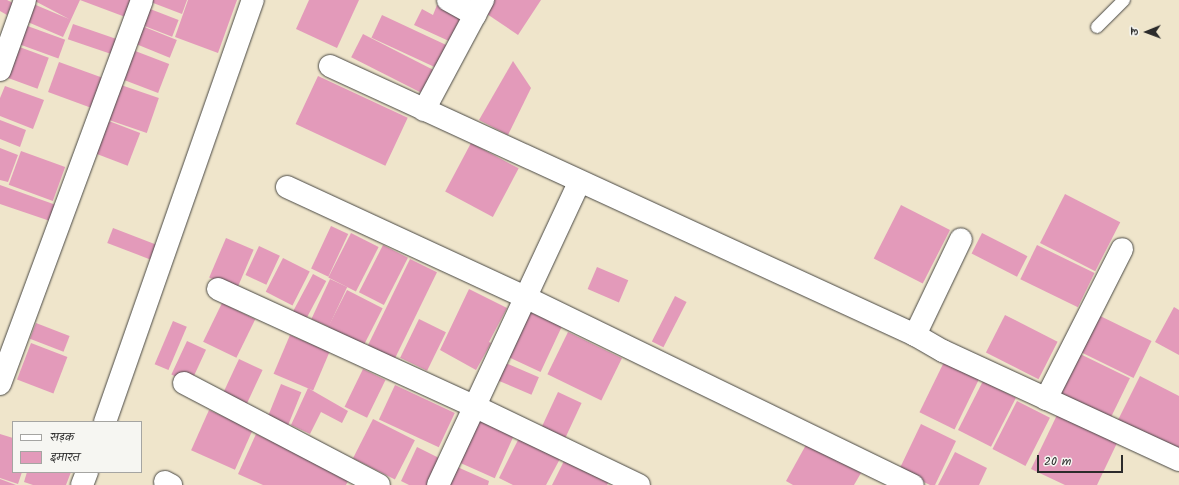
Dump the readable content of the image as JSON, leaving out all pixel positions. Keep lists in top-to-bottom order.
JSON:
{
  "legend": ["सड़क", "इमारत"],
  "scale_bar": "20 m",
  "north": "left"
}
